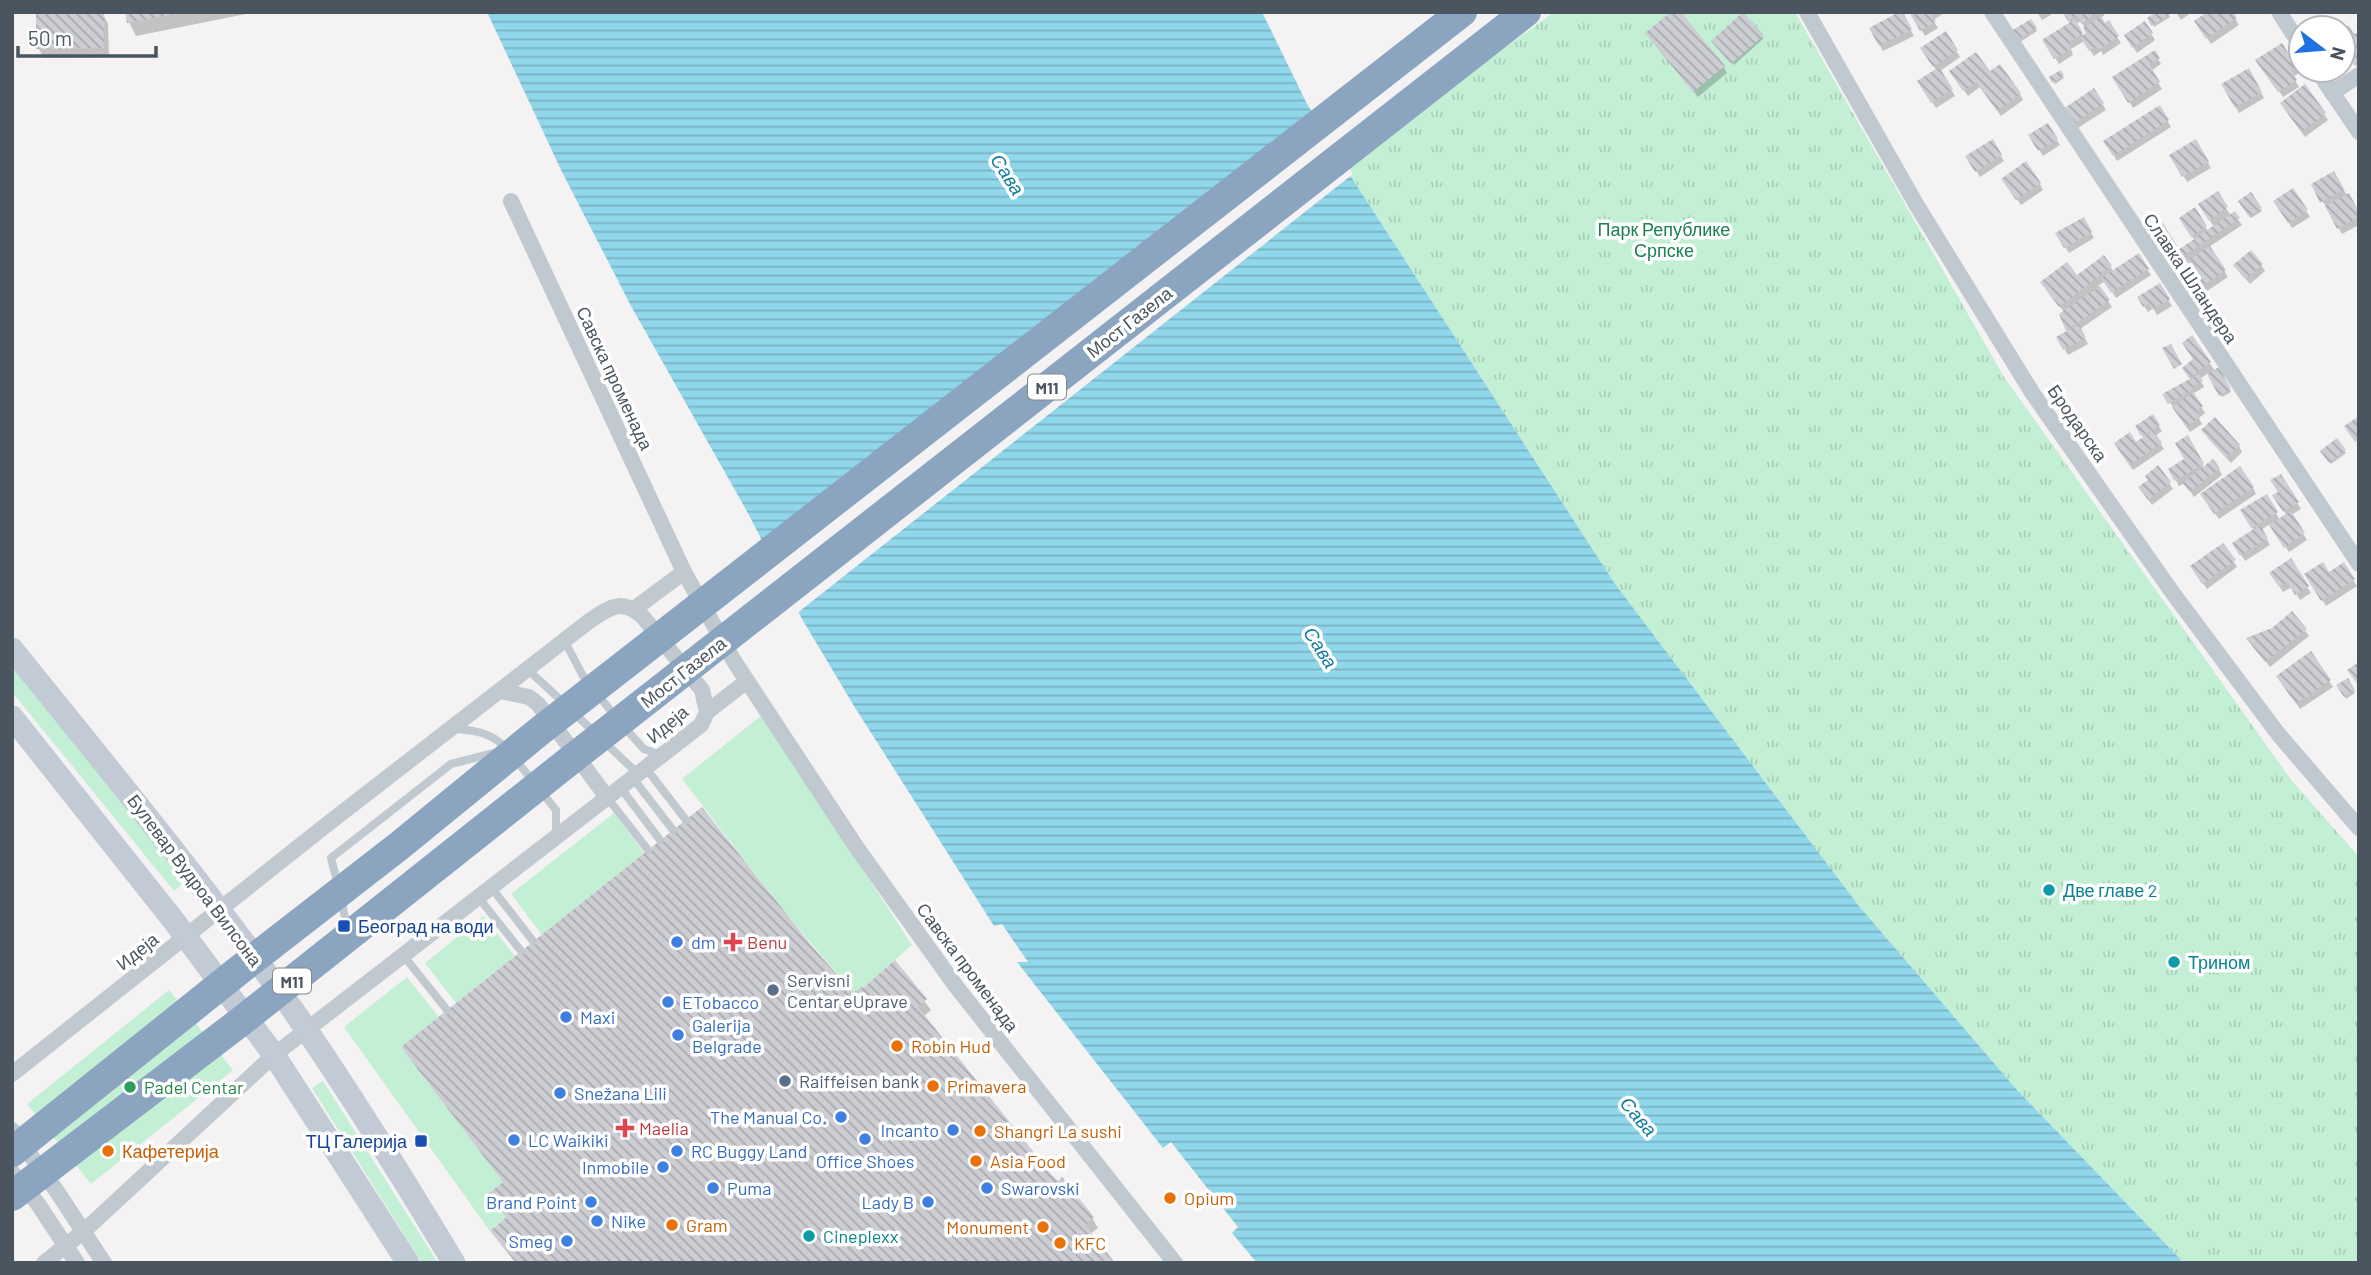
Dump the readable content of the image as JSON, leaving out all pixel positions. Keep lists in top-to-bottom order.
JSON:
{
  "streets": {
    "highway": ["Мост Газела", "M11"],
    "main road": ["Булевар Вудроа Вилсона"],
    "street": [
      "Славка Шландера",
      "Савска променада",
      "Бродарска",
      "Идеја"
    ]
  },
  "crossings": [
    ["Идеја", "Булевар Вудроа Вилсона"]
  ],
  "water": ["Сава"],
  "parks": ["Парк Републике Српске"],
  "places": {
    "other": [
      "Две главе 2",
      "dm",
      "Трином",
      "Servisni Centar eUprave",
      "ETobacco",
      "Maxi",
      "Galerija Belgrade",
      "Robin Hud",
      "Raiffeisen bank",
      "Primavera",
      "Padel Centar",
      "Snežana Lili",
      "The Manual Co.",
      "Incanto",
      "Shangri La sushi",
      "Office Shoes",
      "LC Waikiki",
      "Кафетерија",
      "RC Buggy Land",
      "Asia Food",
      "Inmobile",
      "Puma",
      "Swarovski",
      "Opium",
      "Brand Point",
      "Lady B",
      "Nike",
      "Gram",
      "Monument",
      "Cineplexx",
      "Smeg",
      "KFC"
    ],
    "transit": ["Београд на води", "ТЦ Галерија"],
    "health": ["Benu", "Maelia"]
  },
  "scale_bar": "50 m",
  "north": "right"
}
